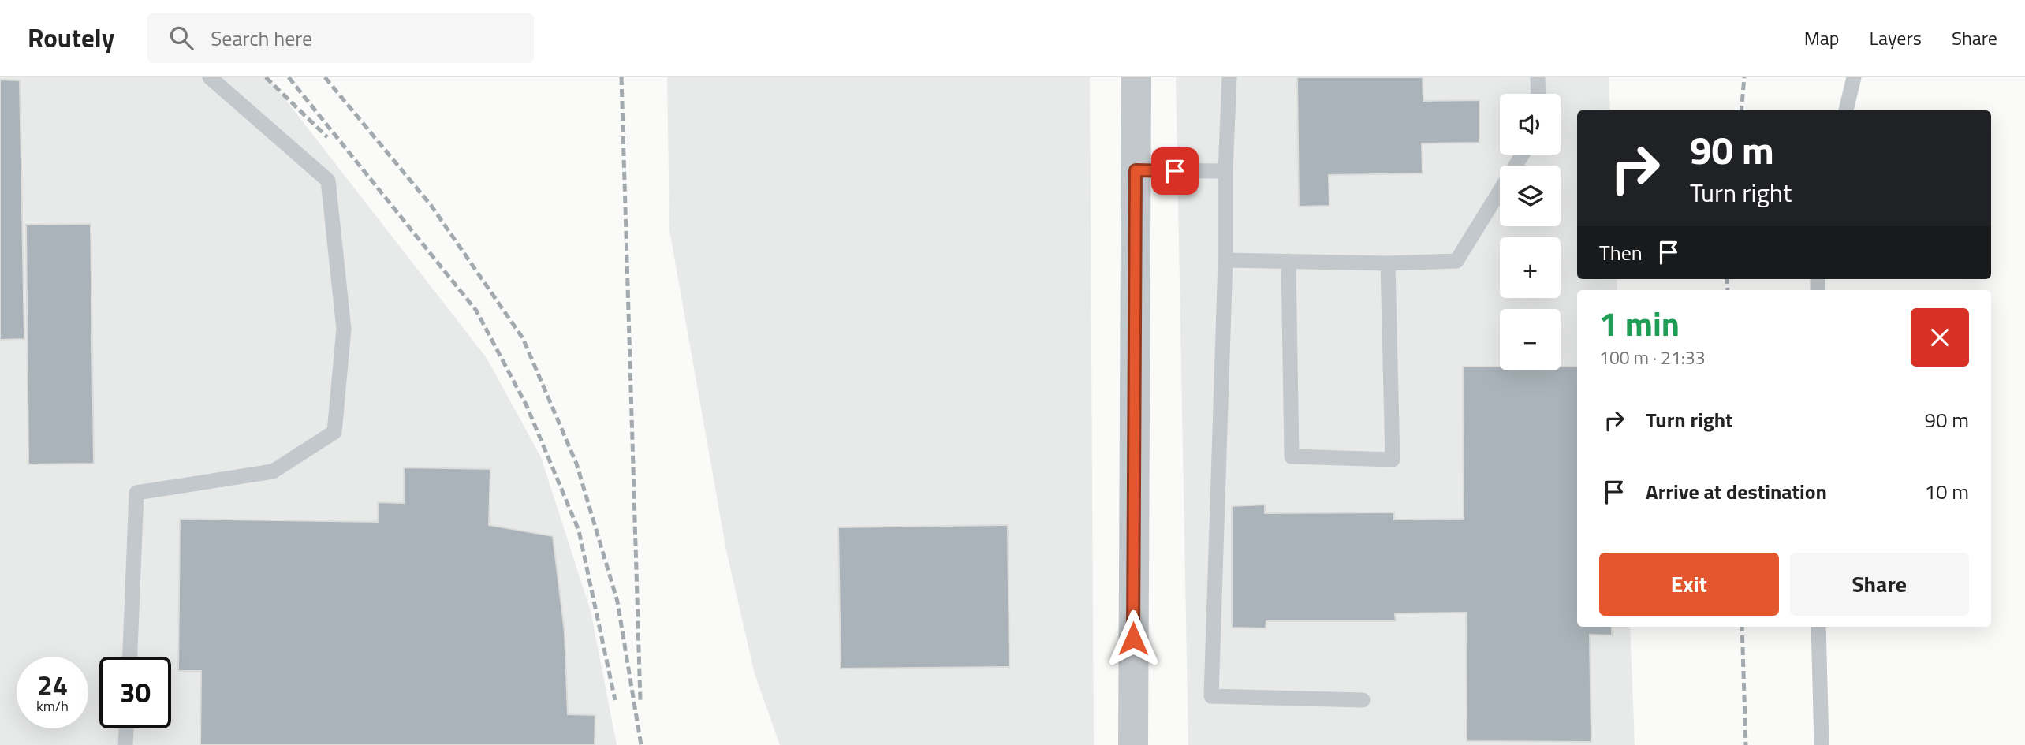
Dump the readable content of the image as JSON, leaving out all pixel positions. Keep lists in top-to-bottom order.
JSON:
{
  "page": {
    "header": "Routely",
    "search": "Search here",
    "nav": ["Map", "Layers", "Share"],
    "map_buttons": ["+", "−"],
    "turn": ["90 m", "Turn right"],
    "then": "Then",
    "heading": ["1 min", "100 m · 21:33"],
    "list": [
      {
        "name": "Turn right",
        "value": "90 m"
      },
      {
        "name": "Arrive at destination",
        "value": "10 m"
      }
    ],
    "buttons": ["Exit", "Share"],
    "speed": "24 km/h",
    "limit": "30"
  }
}
